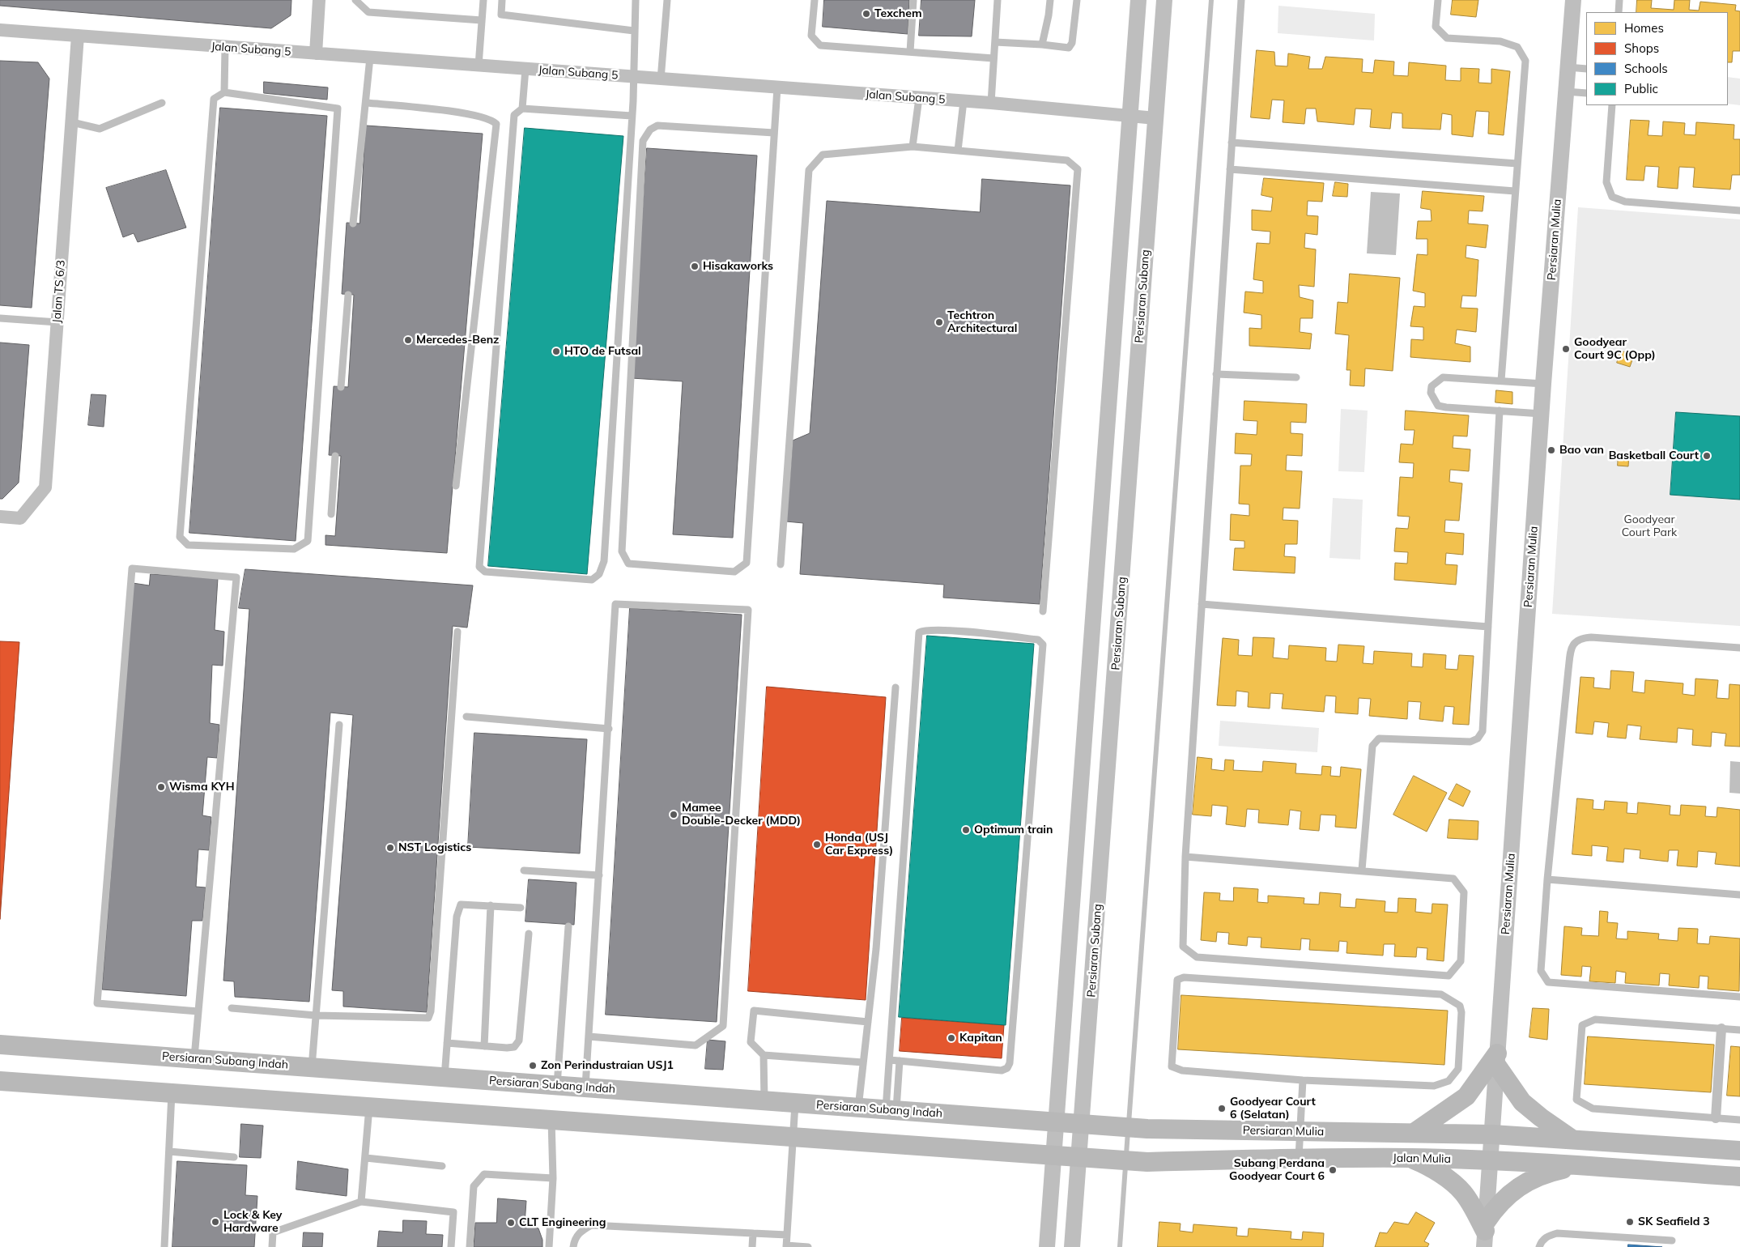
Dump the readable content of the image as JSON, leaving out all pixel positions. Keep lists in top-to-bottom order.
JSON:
{
  "streets": {
    "main road": ["Persiaran Mulia", "Persiaran Subang Indah", "Jalan Mulia"],
    "street": ["Jalan Subang 5", "Jalan TS 6/3", "Persiaran Subang"]
  },
  "crossings": [
    ["Jalan Subang 5", "Jalan TS 6/3"],
    ["Jalan Subang 5", "Persiaran Subang"],
    ["Persiaran Mulia", "Persiaran Subang Indah"],
    ["Persiaran Mulia", "Jalan Mulia"],
    ["Persiaran Subang", "Persiaran Subang Indah"],
    ["Persiaran Subang", "Jalan Mulia"]
  ],
  "parks": ["Goodyear Court Park"],
  "places": [
    "Texchem",
    "Hisakaworks",
    "Techtron Architectural",
    "Mercedes-Benz",
    "Goodyear Court 9C (Opp)",
    "HTO de Futsal",
    "Bao van",
    "Basketball Court",
    "Wisma KYH",
    "Mamee Double-Decker (MDD)",
    "Optimum train",
    "Honda (USJ Car Express)",
    "NST Logistics",
    "Kapitan",
    "Zon Perindustraian USJ1",
    "Goodyear Court 6 (Selatan)",
    "Subang Perdana Goodyear Court 6",
    "Lock & Key Hardware",
    "SK Seafield 3",
    "CLT Engineering"
  ],
  "legend": [
    "Homes",
    "Shops",
    "Schools",
    "Public"
  ]
}
